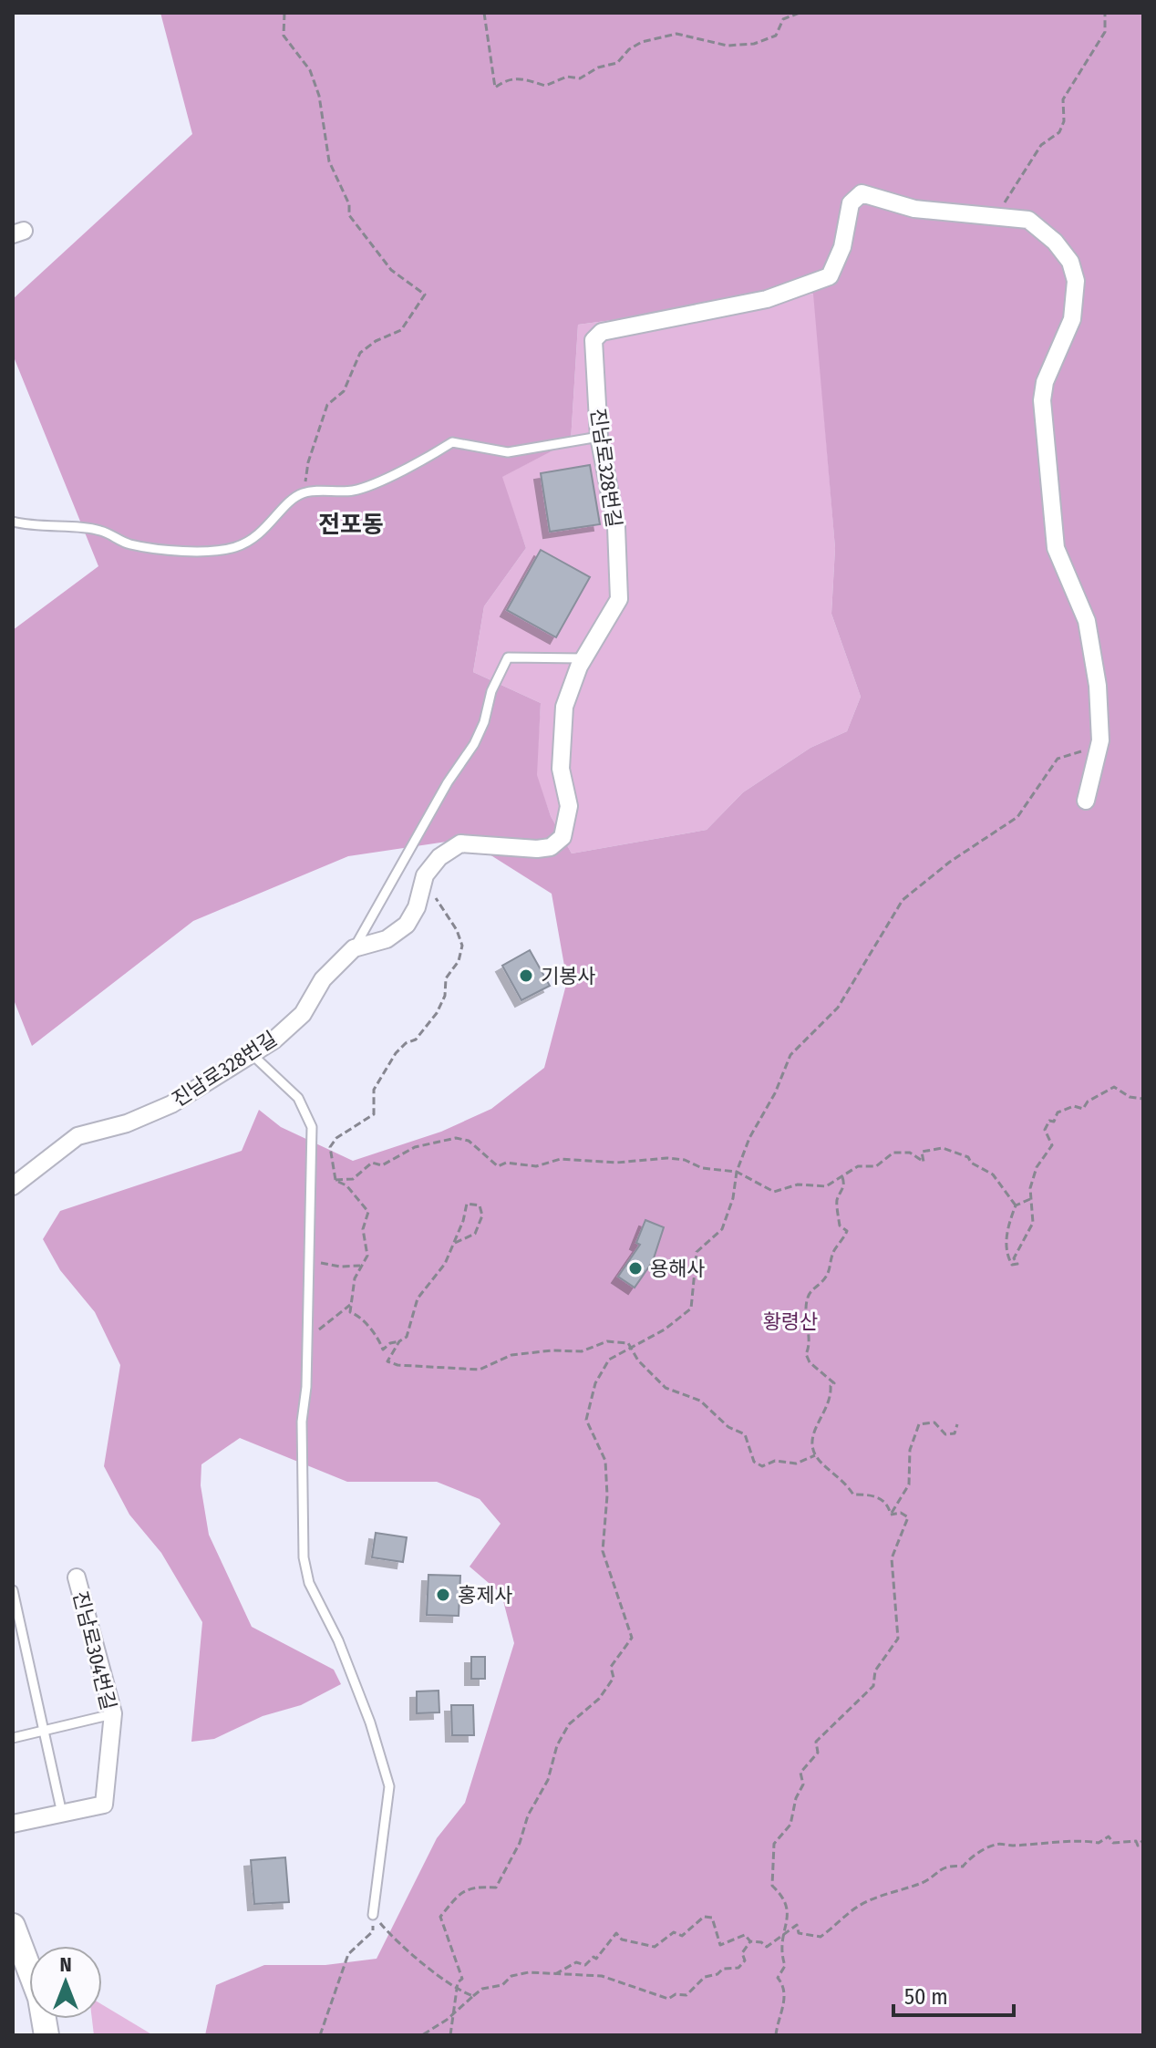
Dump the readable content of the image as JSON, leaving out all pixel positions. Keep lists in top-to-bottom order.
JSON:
{
  "streets": {
    "street": ["진남로328번길", "진남로304번길"]
  },
  "districts": ["전포동"],
  "parks": ["황령산"],
  "places": ["기봉사", "용해사", "홍제사"],
  "scale_bar": "50 m",
  "north": "top"
}
